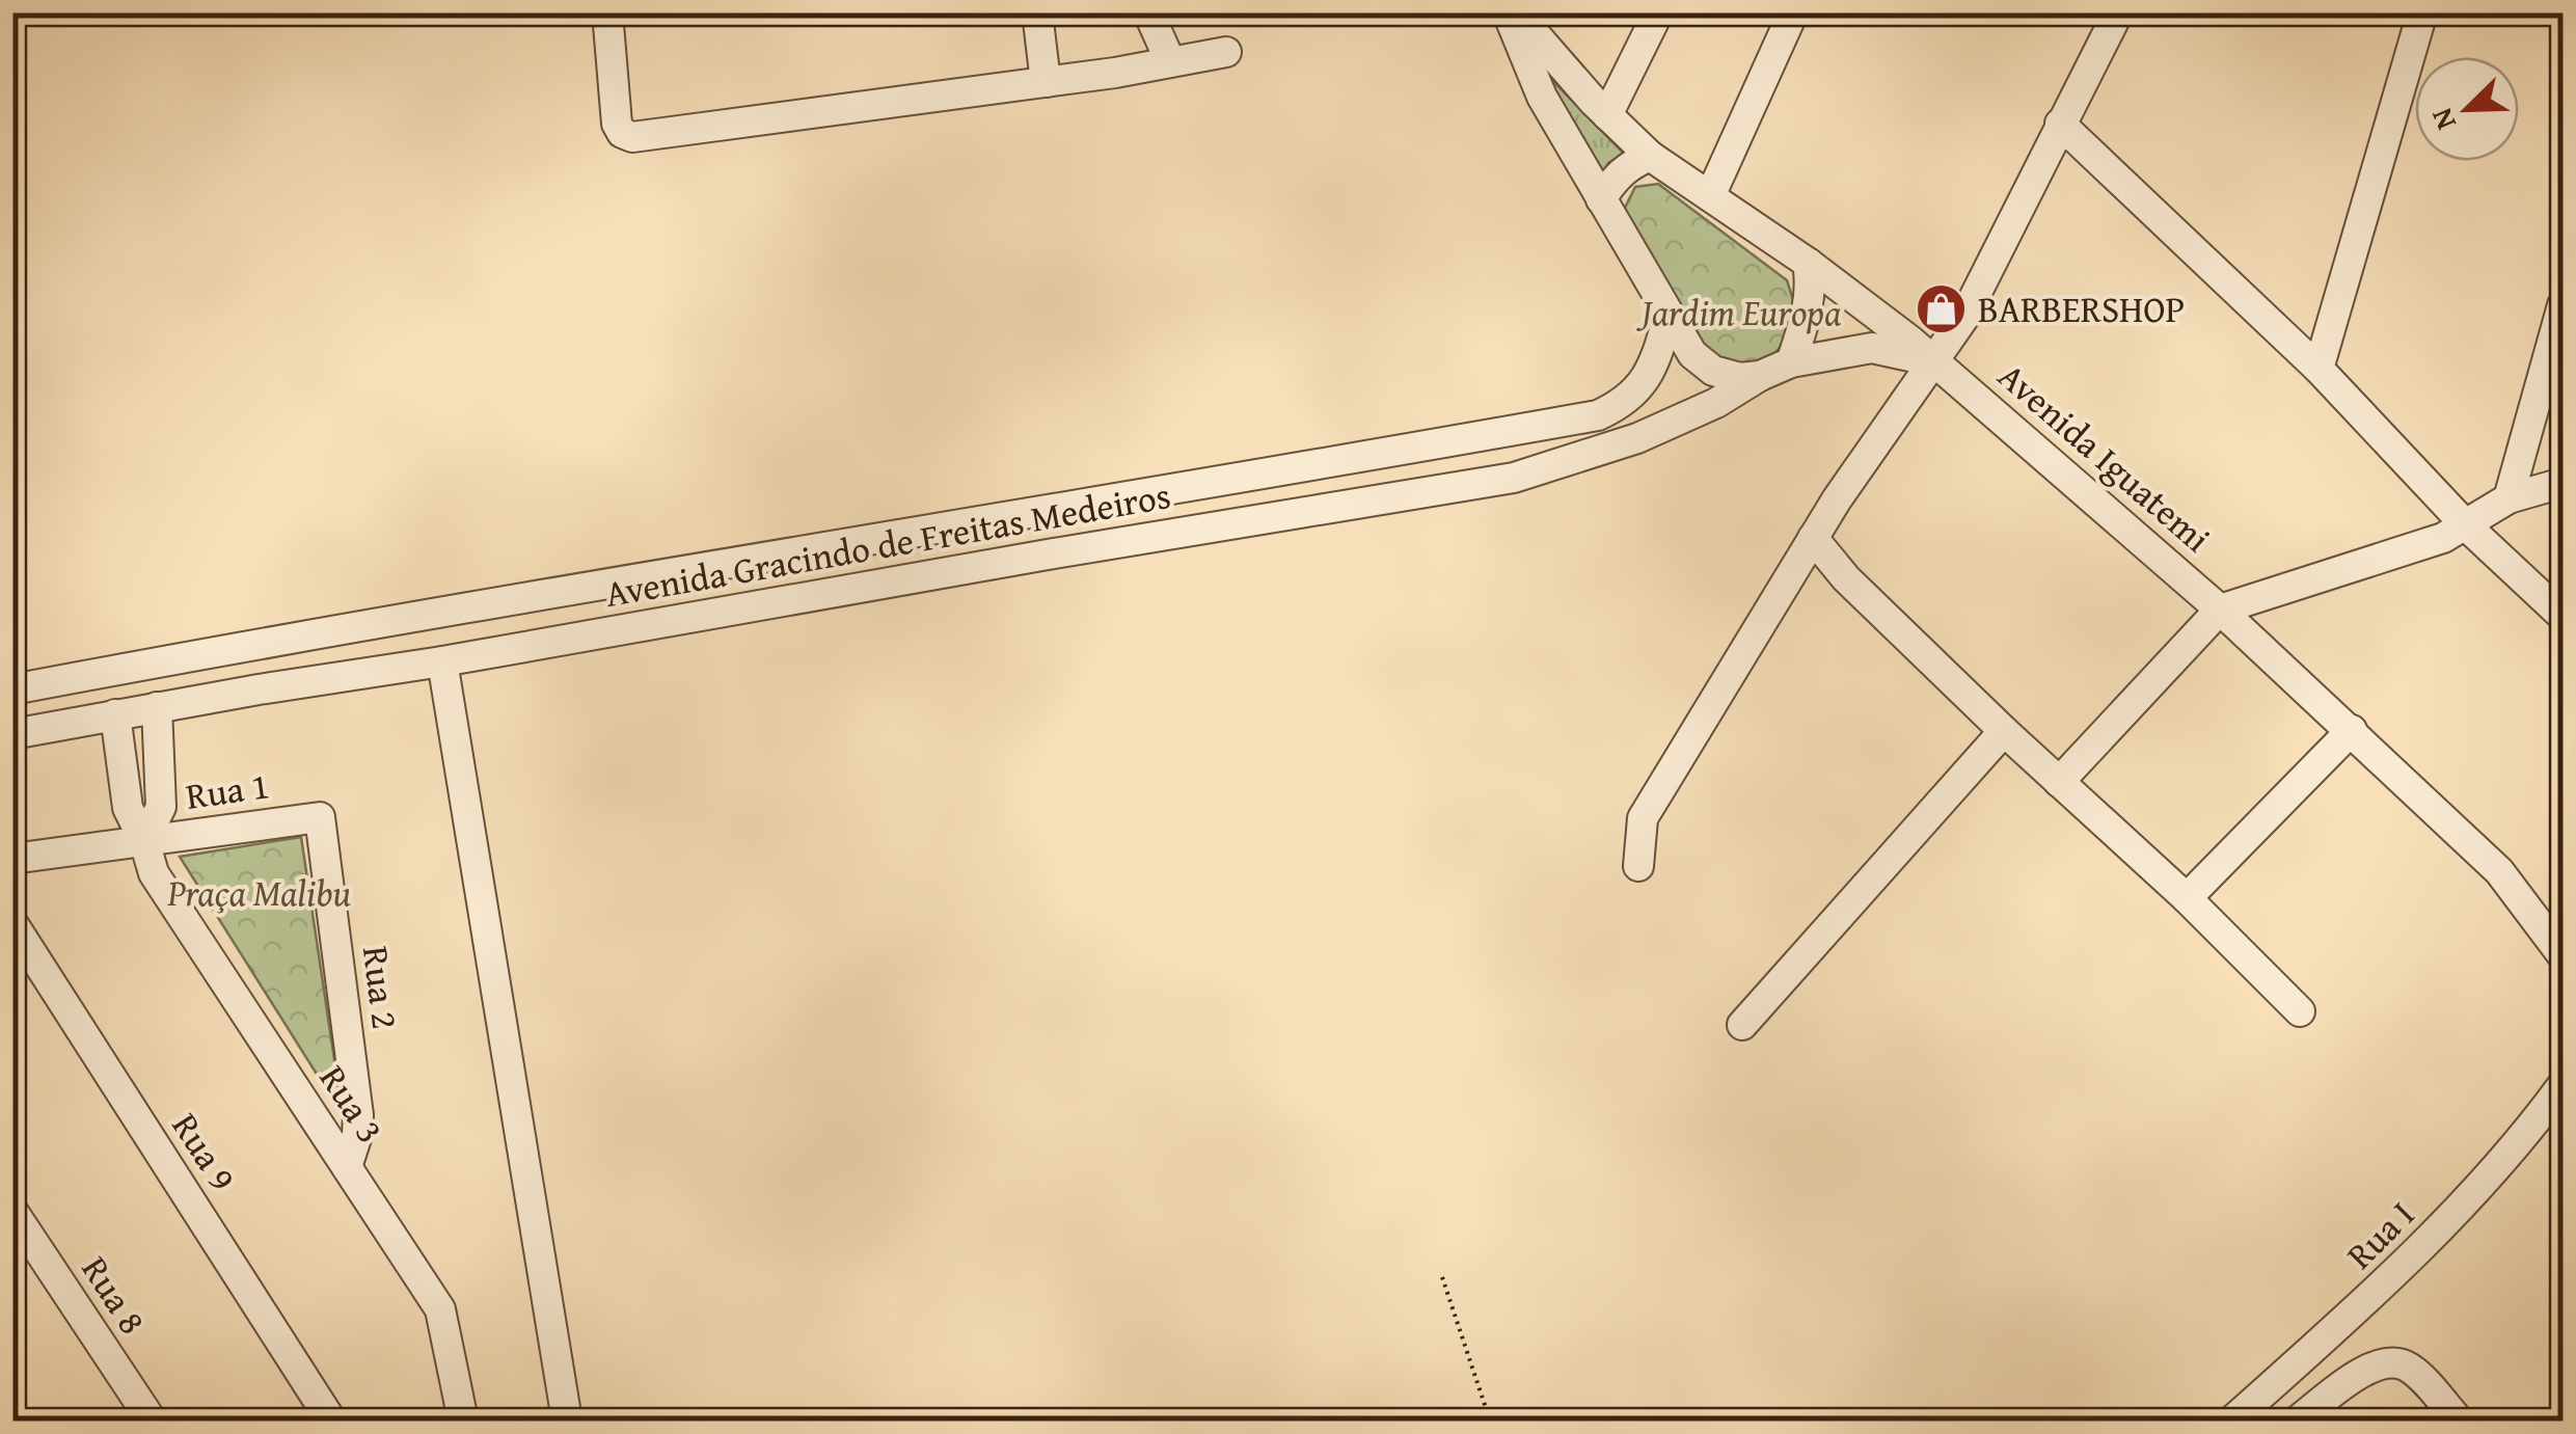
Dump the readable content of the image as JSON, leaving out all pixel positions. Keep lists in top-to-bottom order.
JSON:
{
  "streets": {
    "street": [
      "Avenida Iguatemi",
      "Avenida Gracindo de Freitas Medeiros",
      "Rua 1",
      "Rua 2",
      "Rua 3",
      "Rua 9",
      "Rua I",
      "Rua 8"
    ]
  },
  "crossings": [
    ["Avenida Iguatemi", "Avenida Gracindo de Freitas Medeiros"],
    ["Avenida Gracindo de Freitas Medeiros", "Rua 3"],
    ["Rua 1", "Rua 2"],
    ["Rua 1", "Rua 3"],
    ["Rua 2", "Rua 3"]
  ],
  "parks": ["Jardim Europa", "Praça Malibu"],
  "places": {
    "shop": ["BARBERSHOP"]
  },
  "north": "bottom left"
}
